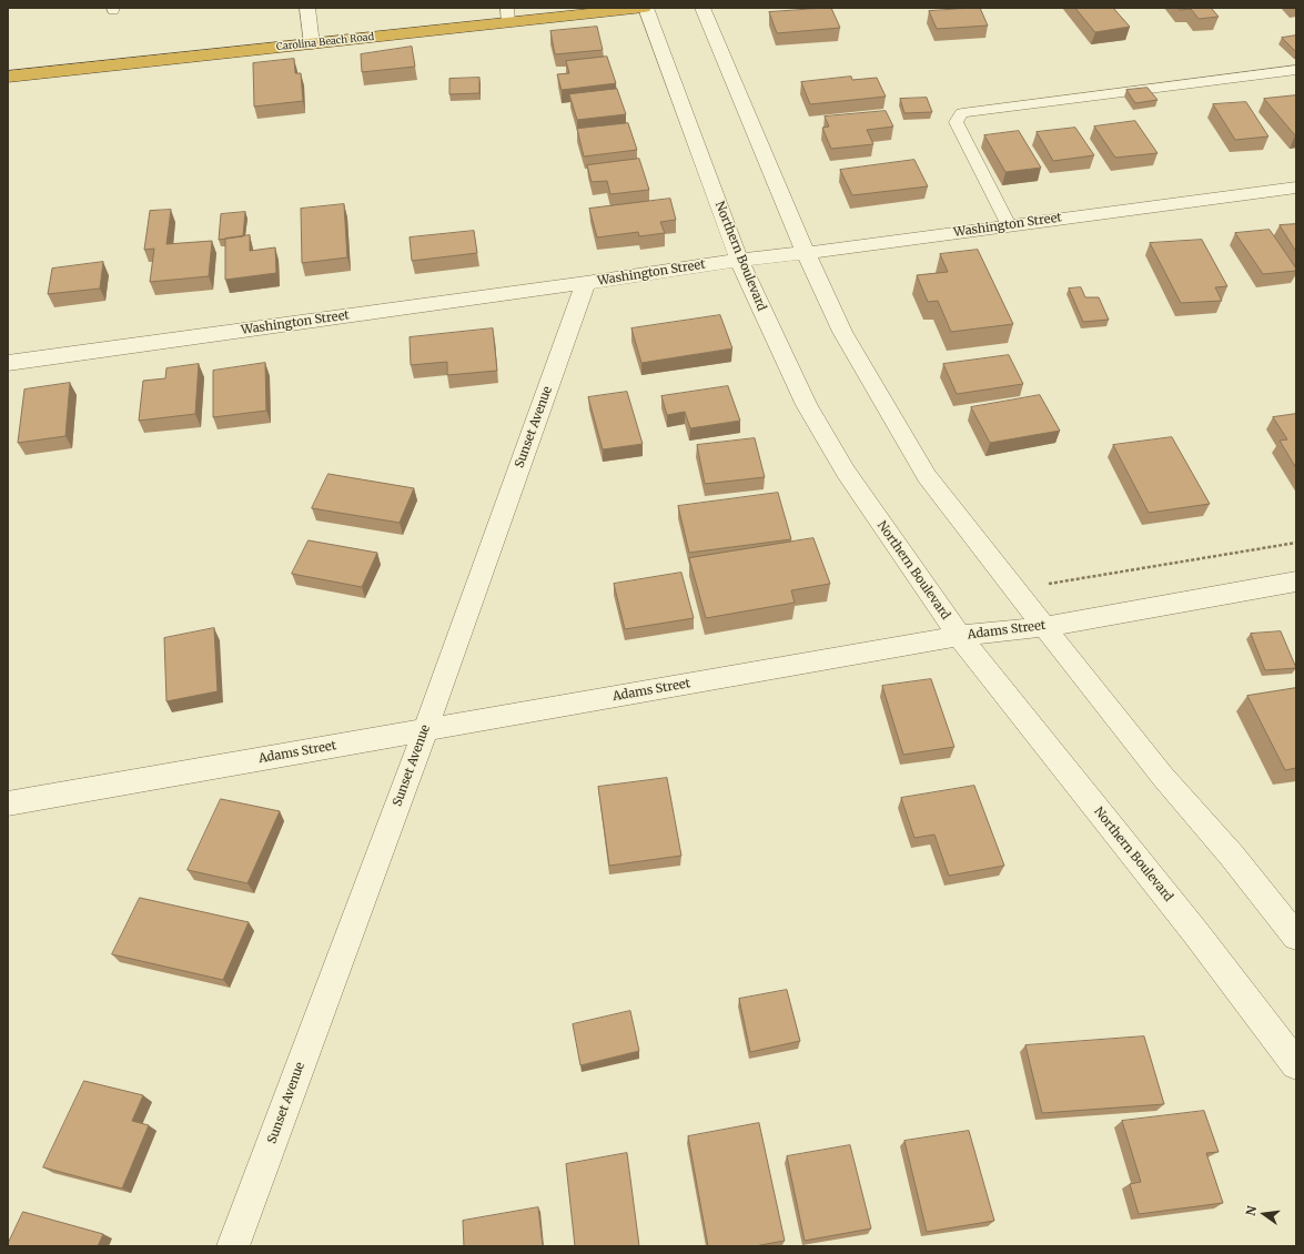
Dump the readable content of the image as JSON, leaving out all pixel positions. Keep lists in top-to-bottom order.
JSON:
{
  "streets": {
    "highway": ["Carolina Beach Road"],
    "street": [
      "Washington Street",
      "Northern Boulevard",
      "Sunset Avenue",
      "Adams Street"
    ]
  },
  "crossings": [
    ["Carolina Beach Road", "Northern Boulevard"],
    ["Washington Street", "Northern Boulevard"],
    ["Washington Street", "Sunset Avenue"],
    ["Northern Boulevard", "Adams Street"],
    ["Sunset Avenue", "Adams Street"]
  ],
  "north": "left"
}
